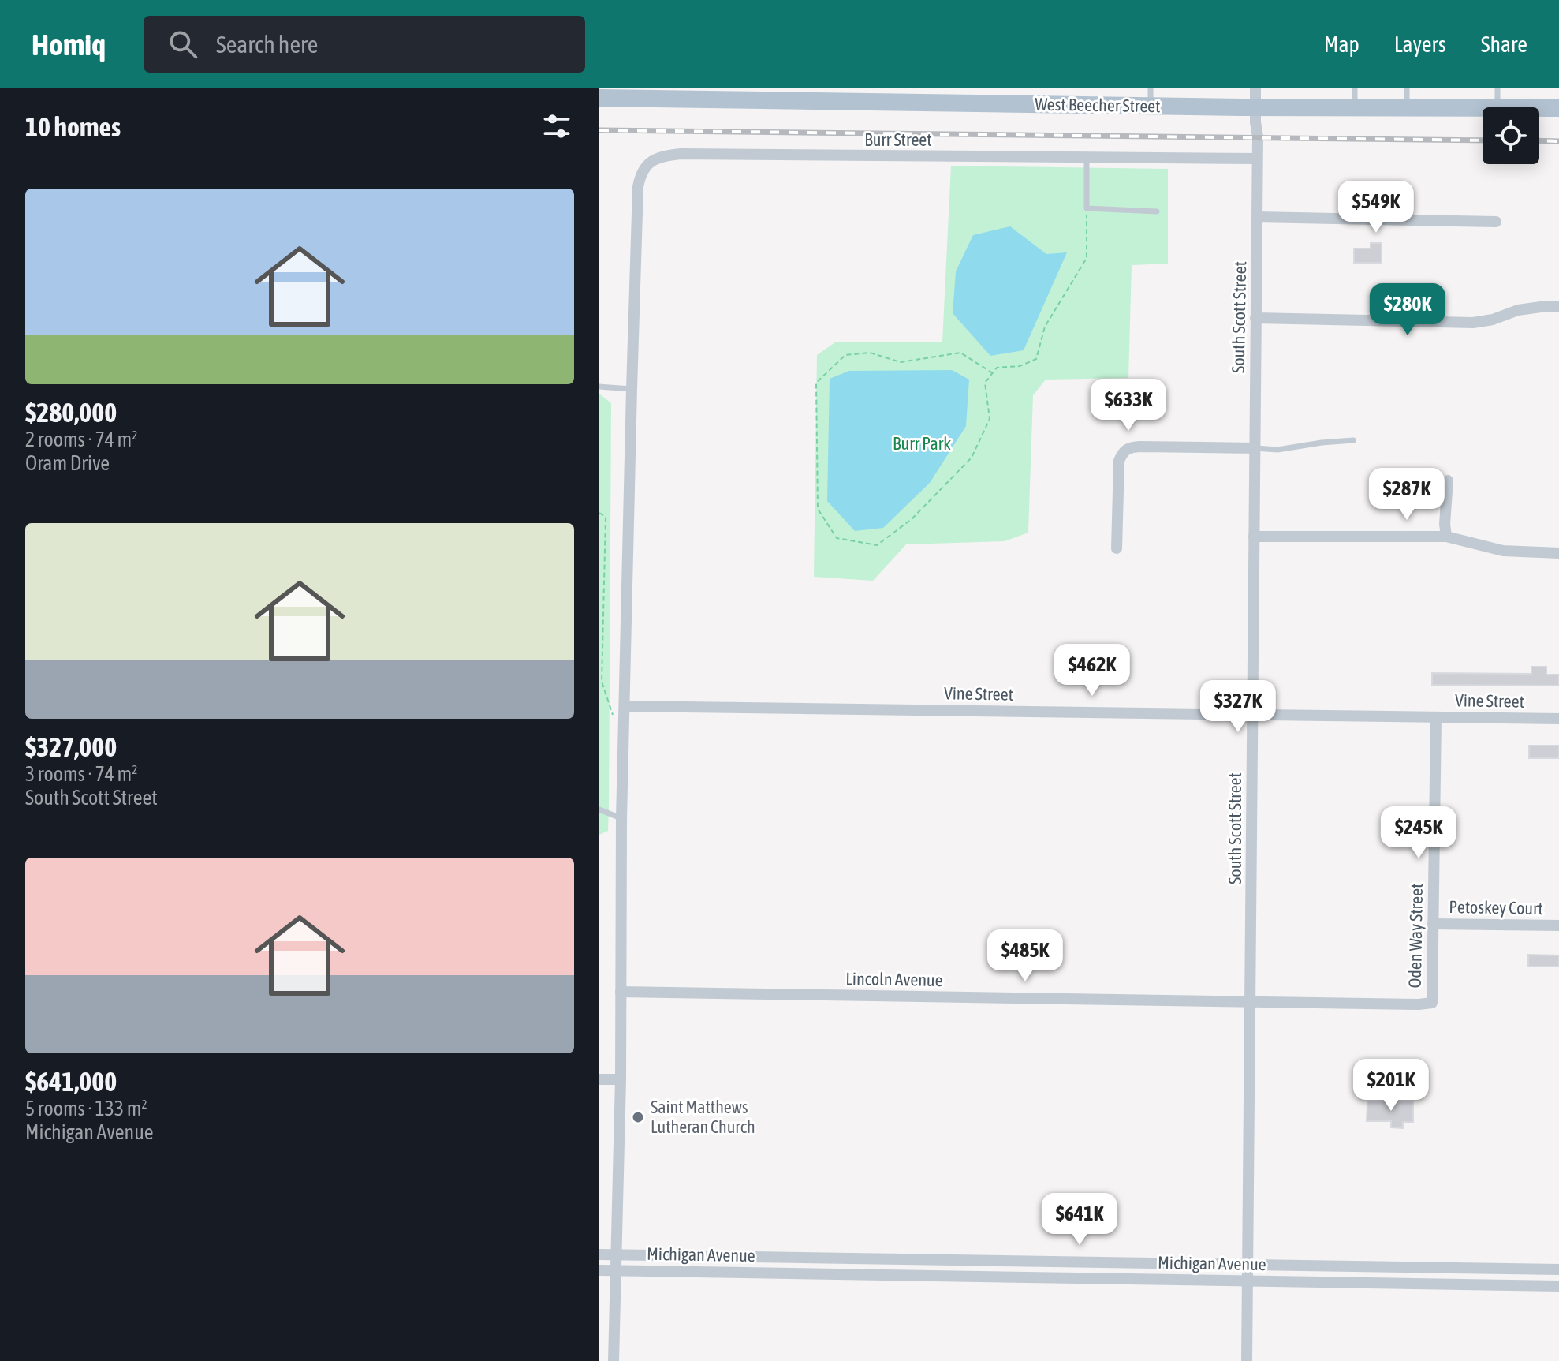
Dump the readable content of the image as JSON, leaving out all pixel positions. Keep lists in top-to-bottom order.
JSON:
{
  "streets": {
    "main road": ["West Beecher Street"],
    "street": [
      "Burr Street",
      "South Scott Street",
      "Vine Street",
      "Petoskey Court",
      "Oden Way Street",
      "Lincoln Avenue",
      "Michigan Avenue"
    ]
  },
  "crossings": [
    ["West Beecher Street", "South Scott Street"],
    ["Burr Street", "South Scott Street"],
    ["Burr Street", "Vine Street"],
    ["Burr Street", "Lincoln Avenue"],
    ["Burr Street", "Michigan Avenue"],
    ["South Scott Street", "Vine Street"],
    ["South Scott Street", "Lincoln Avenue"],
    ["South Scott Street", "Michigan Avenue"],
    ["Vine Street", "Oden Way Street"],
    ["Petoskey Court", "Oden Way Street"],
    ["Oden Way Street", "Lincoln Avenue"]
  ],
  "parks": ["Burr Park"],
  "places": ["Saint Matthews Lutheran Church"],
  "page": {
    "header": "Homiq",
    "search": "Search here",
    "nav": ["Map", "Layers", "Share"],
    "heading": "10 homes",
    "list": [
      {
        "name": "$280,000",
        "note": "2 rooms · 74 m² · Oram Drive"
      },
      {
        "name": "$327,000",
        "note": "3 rooms · 74 m² · South Scott Street"
      },
      {
        "name": "$641,000",
        "note": "5 rooms · 133 m² · Michigan Avenue"
      }
    ],
    "price": [
      "$549K",
      "$280K",
      "$633K",
      "$287K",
      "$462K",
      "$327K",
      "$245K",
      "$485K",
      "$201K",
      "$641K"
    ]
  }
}
